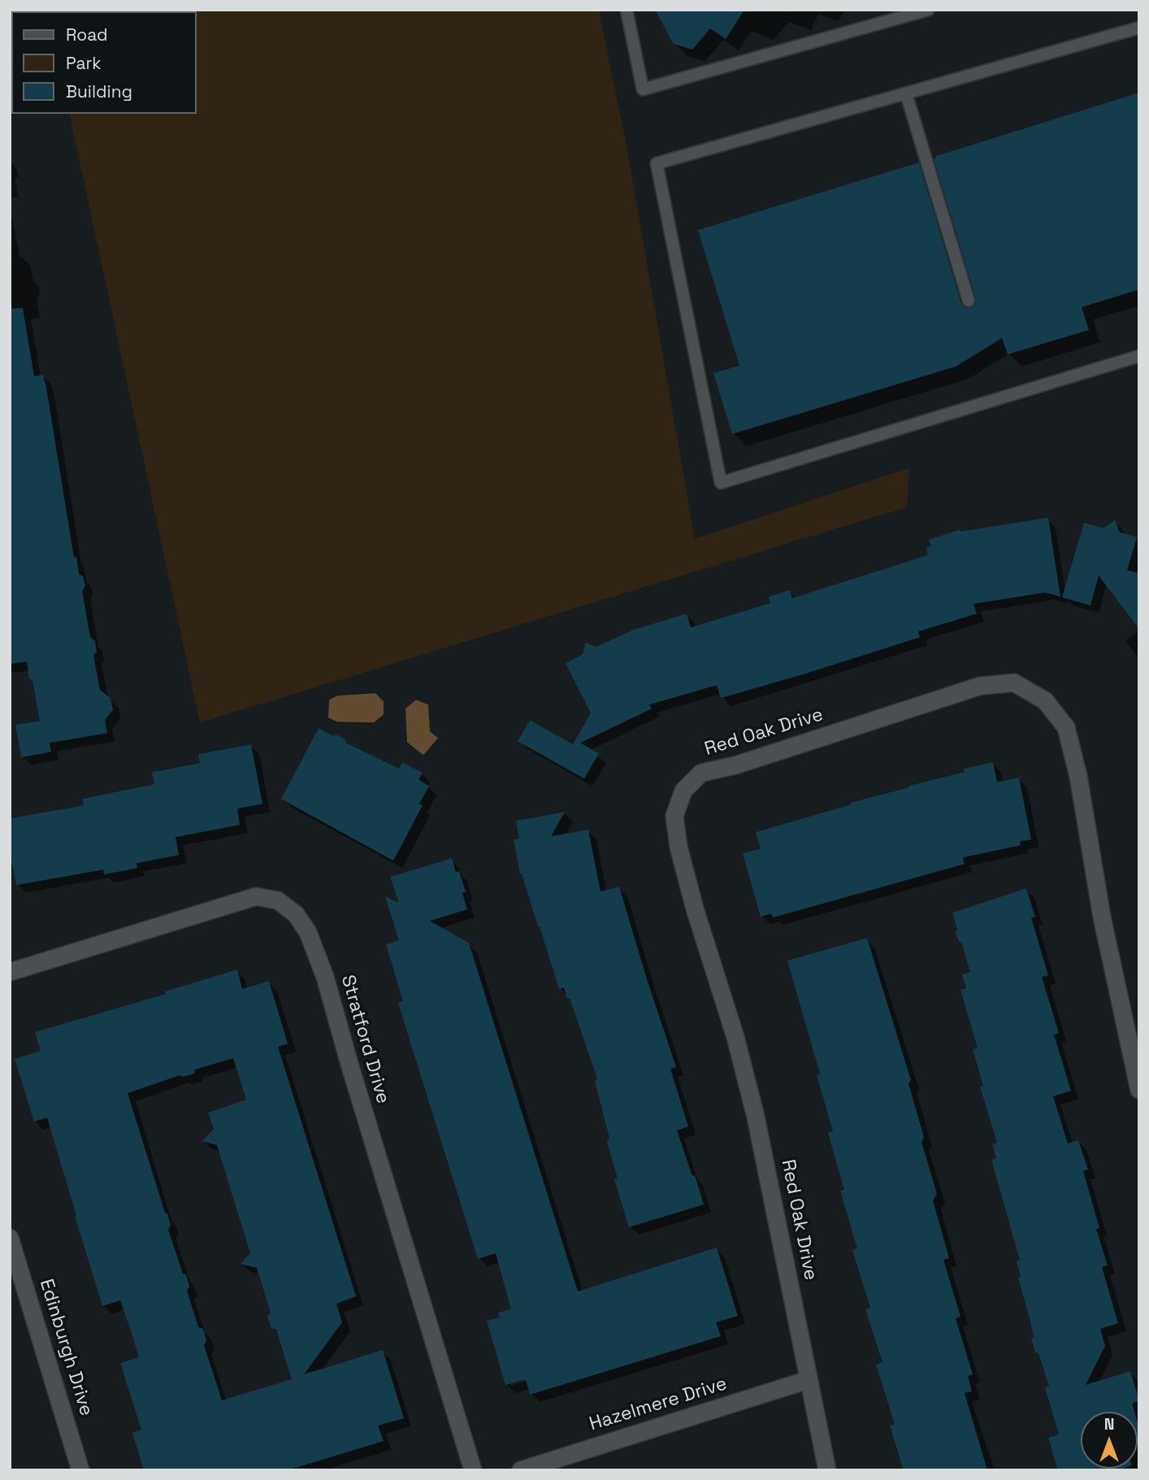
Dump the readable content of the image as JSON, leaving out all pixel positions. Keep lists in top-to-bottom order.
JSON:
{
  "streets": {
    "street": [
      "Red Oak Drive",
      "Stratford Drive",
      "Edinburgh Drive",
      "Hazelmere Drive"
    ]
  },
  "crossings": [
    ["Red Oak Drive", "Hazelmere Drive"]
  ],
  "legend": ["Road", "Park", "Building"],
  "north": "top"
}
